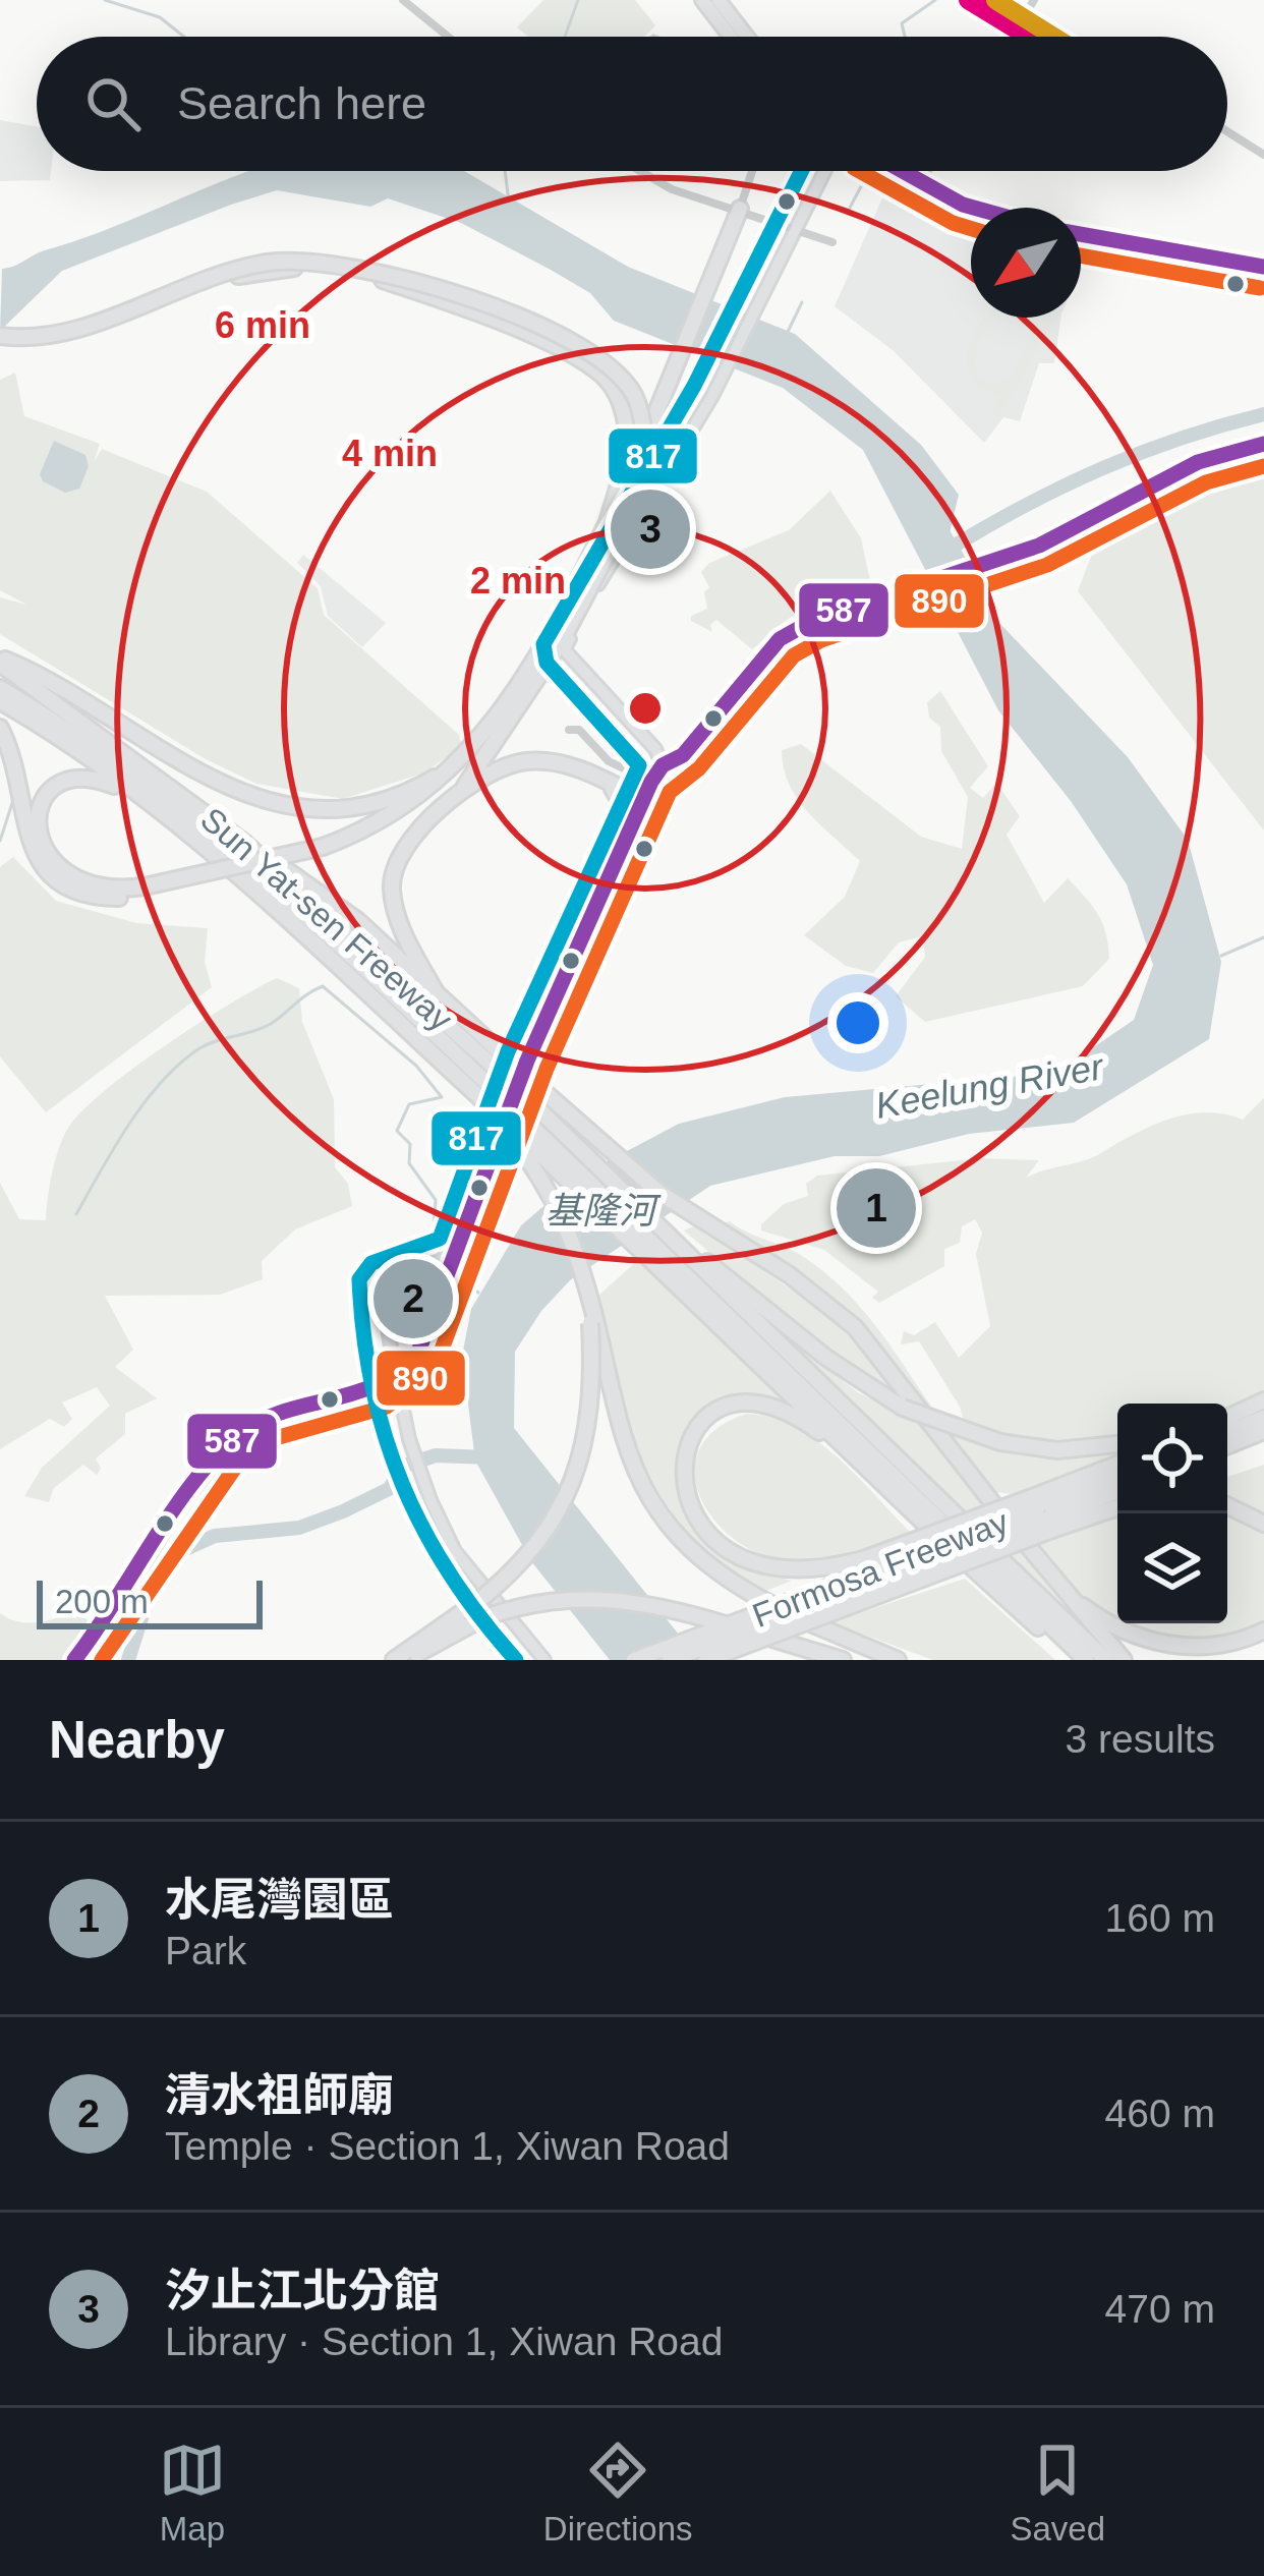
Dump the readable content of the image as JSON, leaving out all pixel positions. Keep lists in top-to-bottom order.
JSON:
{
  "streets": {
    "highway": ["Sun Yat-sen Freeway", "Formosa Freeway"]
  },
  "water": ["Keelung River", "基隆河"],
  "lines": ["transit line 587", "transit line 890", "transit line 817"],
  "scale_bar": "200 m",
  "north": "bottom left",
  "page": {
    "search": "Search here",
    "pins": ["3", "1", "2"],
    "scale": "200 m",
    "heading": ["Nearby", "3 results"],
    "list": [
      {
        "mark": "1",
        "name": "水尾灣園區",
        "note": "Park",
        "value": "160 m"
      },
      {
        "mark": "2",
        "name": "清水祖師廟",
        "note": "Temple · Section 1, Xiwan Road",
        "value": "460 m"
      },
      {
        "mark": "3",
        "name": "汐止江北分館",
        "note": "Library · Section 1, Xiwan Road",
        "value": "470 m"
      }
    ],
    "nav": ["Map", "Directions", "Saved"]
  },
  "rings": ["6 min", "4 min", "2 min"]
}
